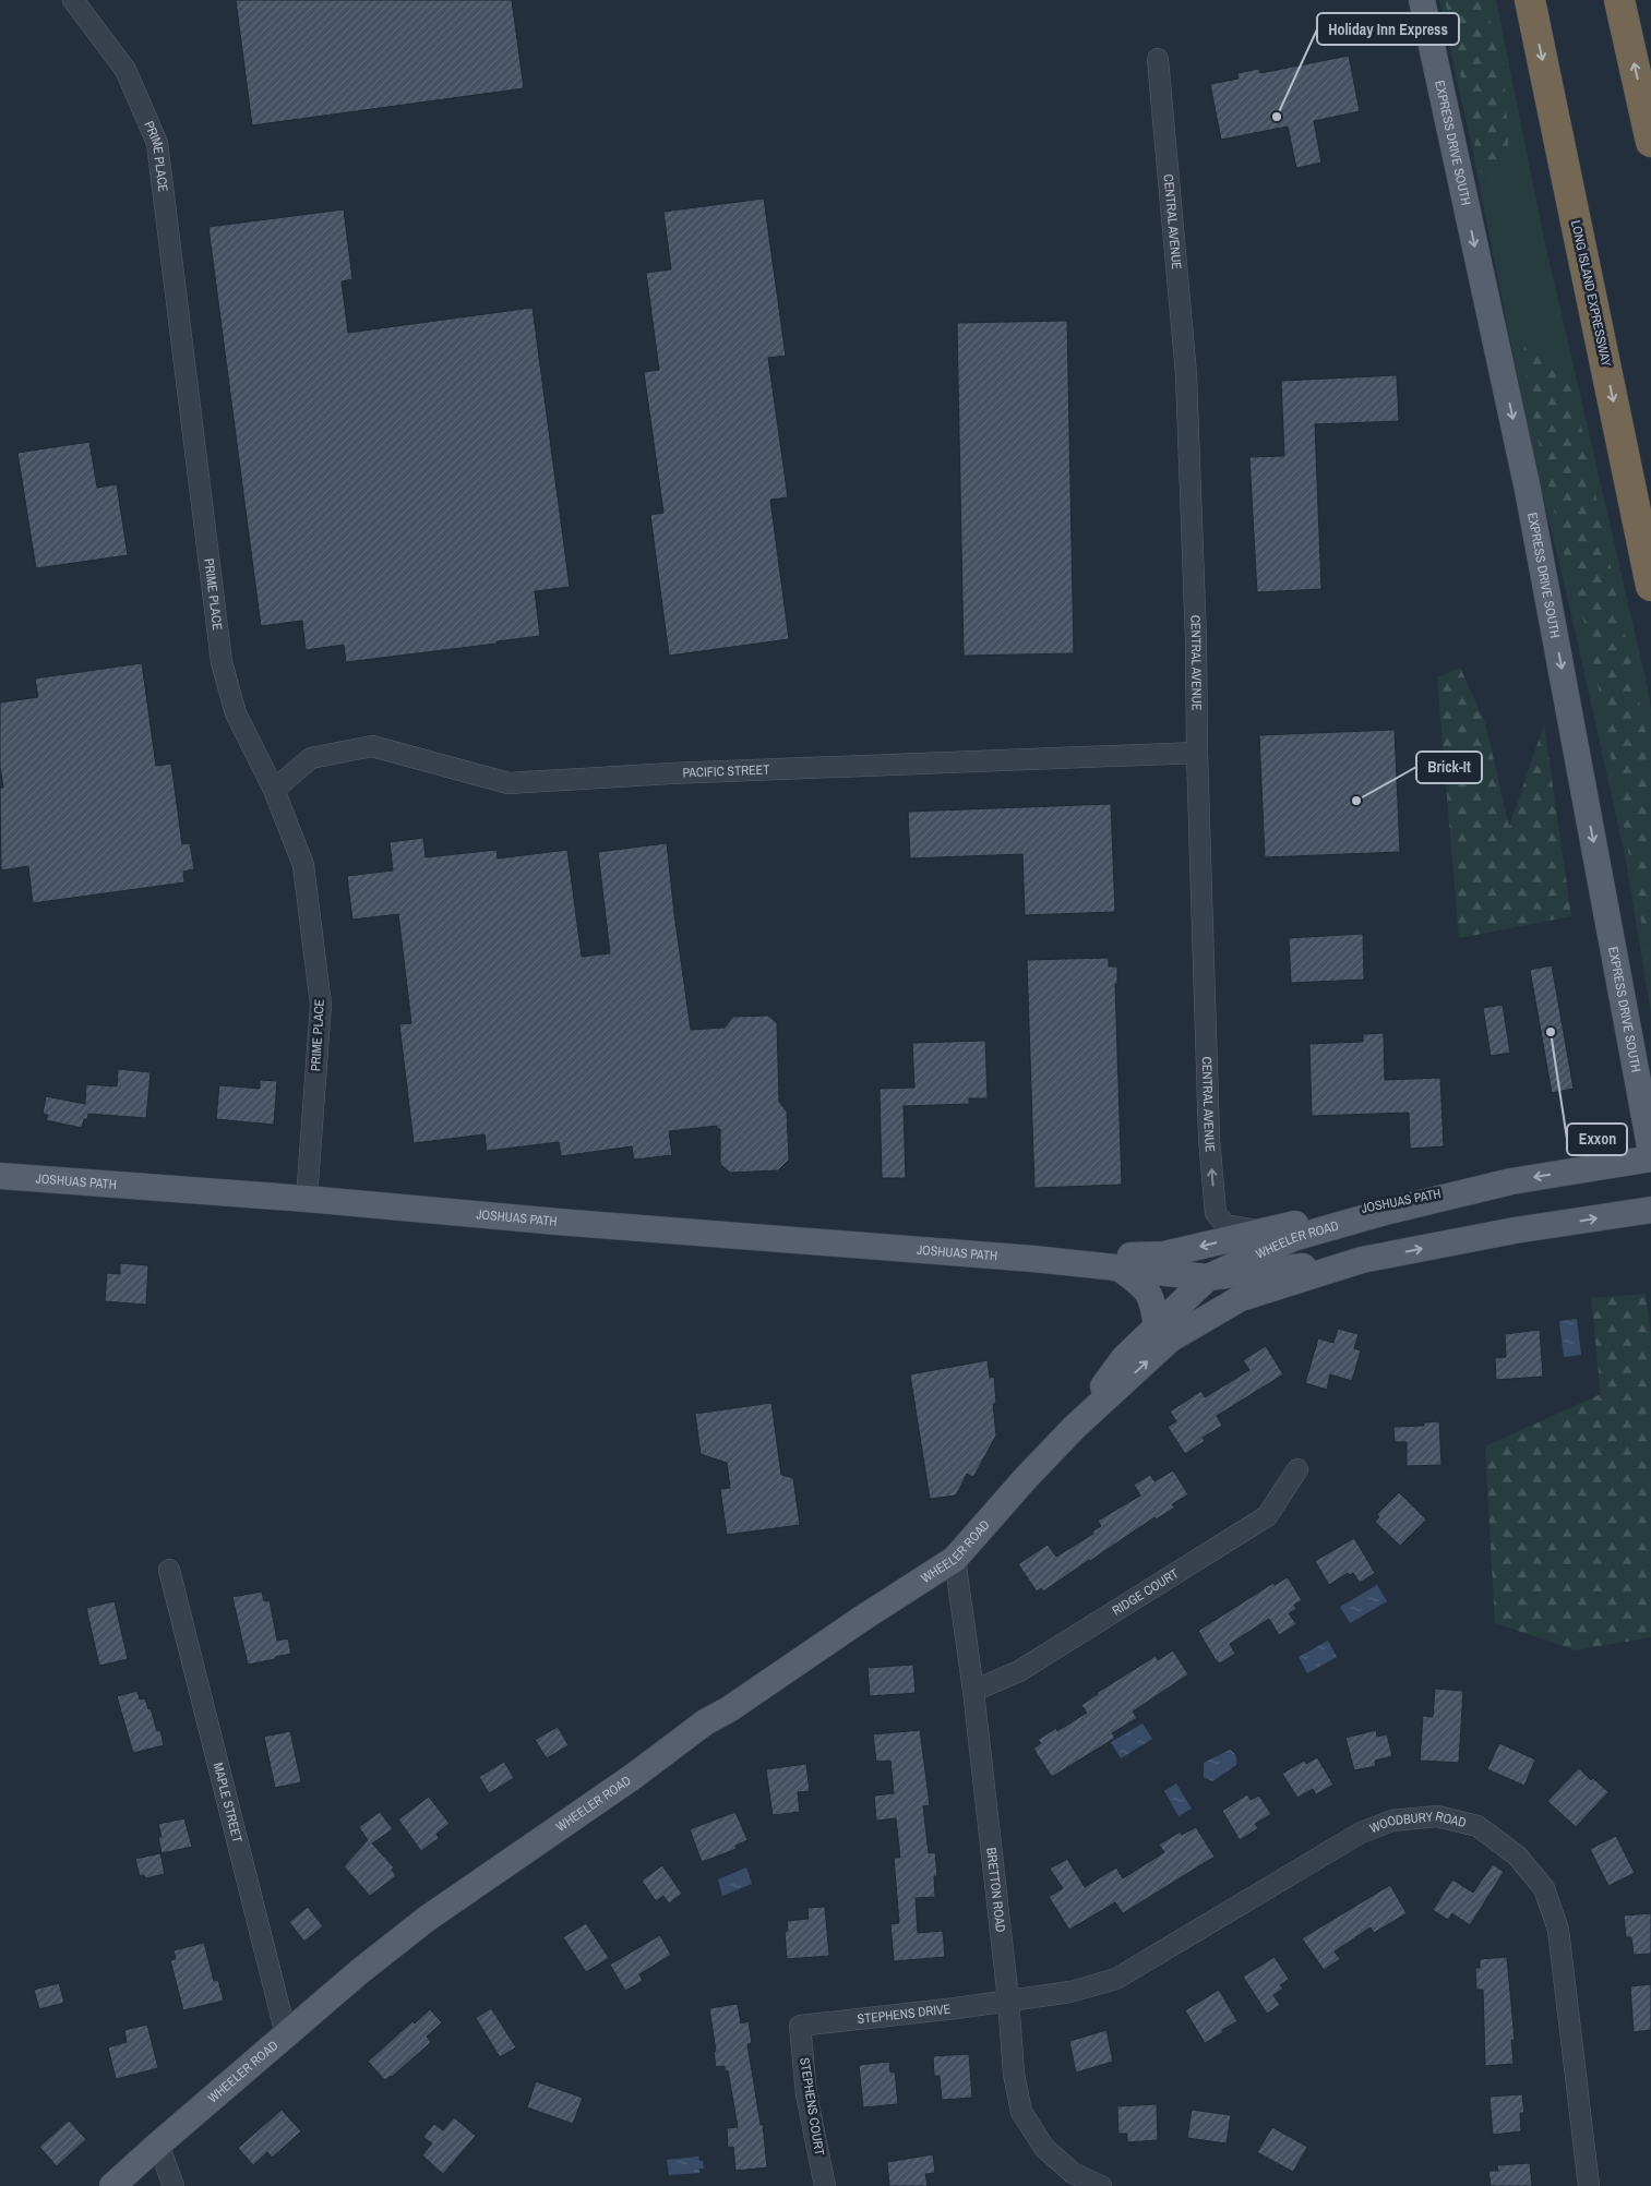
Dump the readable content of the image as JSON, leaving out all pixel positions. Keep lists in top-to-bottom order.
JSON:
{
  "streets": {
    "highway": ["LONG ISLAND EXPRESSWAY"],
    "main road": ["EXPRESS DRIVE SOUTH", "JOSHUAS PATH", "WHEELER ROAD"],
    "street": [
      "PRIME PLACE",
      "CENTRAL AVENUE",
      "PACIFIC STREET",
      "RIDGE COURT",
      "MAPLE STREET",
      "WOODBURY ROAD",
      "BRETTON ROAD",
      "STEPHENS DRIVE",
      "STEPHENS COURT"
    ]
  },
  "crossings": [
    ["PRIME PLACE", "PACIFIC STREET"],
    ["PRIME PLACE", "JOSHUAS PATH"],
    ["CENTRAL AVENUE", "PACIFIC STREET"],
    ["CENTRAL AVENUE", "JOSHUAS PATH"],
    ["JOSHUAS PATH", "WHEELER ROAD"],
    ["WHEELER ROAD", "MAPLE STREET"],
    ["WHEELER ROAD", "BRETTON ROAD"],
    ["RIDGE COURT", "BRETTON ROAD"],
    ["WOODBURY ROAD", "BRETTON ROAD"],
    ["WOODBURY ROAD", "STEPHENS DRIVE"],
    ["BRETTON ROAD", "STEPHENS DRIVE"],
    ["STEPHENS DRIVE", "STEPHENS COURT"]
  ],
  "one_way": ["EXPRESS DRIVE SOUTH", "CENTRAL AVENUE", "LONG ISLAND EXPRESSWAY"],
  "places": ["Holiday Inn Express", "Brick-It", "Exxon"]
}
